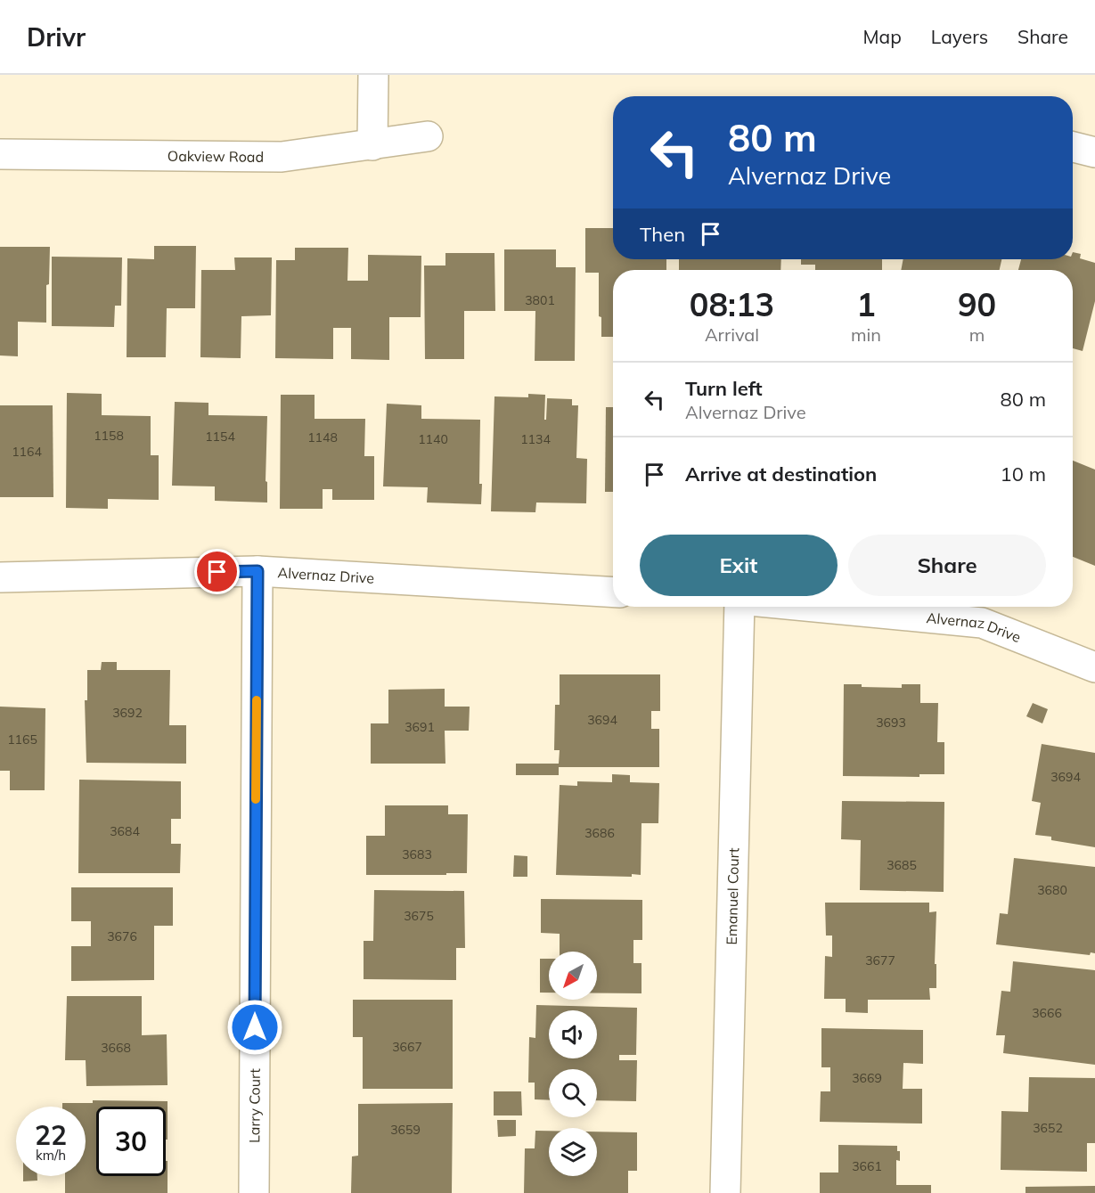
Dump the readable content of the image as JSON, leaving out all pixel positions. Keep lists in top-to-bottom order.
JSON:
{
  "streets": {
    "street": [
      "Oakview Road",
      "Alvernaz Drive",
      "Emanuel Court",
      "Larry Court"
    ]
  },
  "crossings": [
    ["Alvernaz Drive", "Larry Court"]
  ],
  "house_numbers": [
    "3801",
    "1158",
    "1154",
    "1148",
    "1140",
    "1134",
    "1164",
    "3692",
    "3694",
    "3693",
    "3691",
    "1165",
    "3694",
    "3684",
    "3686",
    "3683",
    "3685",
    "3680",
    "3675",
    "3676",
    "3677",
    "3666",
    "3667",
    "3668",
    "3669",
    "3652",
    "3659",
    "3661"
  ],
  "north": "bottom left",
  "page": {
    "header": "Drivr",
    "nav": ["Map", "Layers", "Share"],
    "turn": ["80 m", "Alvernaz Drive"],
    "then": "Then",
    "eta": [
      "08:13",
      "Arrival",
      "1",
      "min",
      "90",
      "m"
    ],
    "list": [
      {
        "name": "Turn left",
        "note": "Alvernaz Drive",
        "value": "80 m"
      },
      {
        "name": "Arrive at destination",
        "value": "10 m"
      }
    ],
    "buttons": ["Exit", "Share"],
    "speed": "22 km/h",
    "limit": "30"
  }
}
